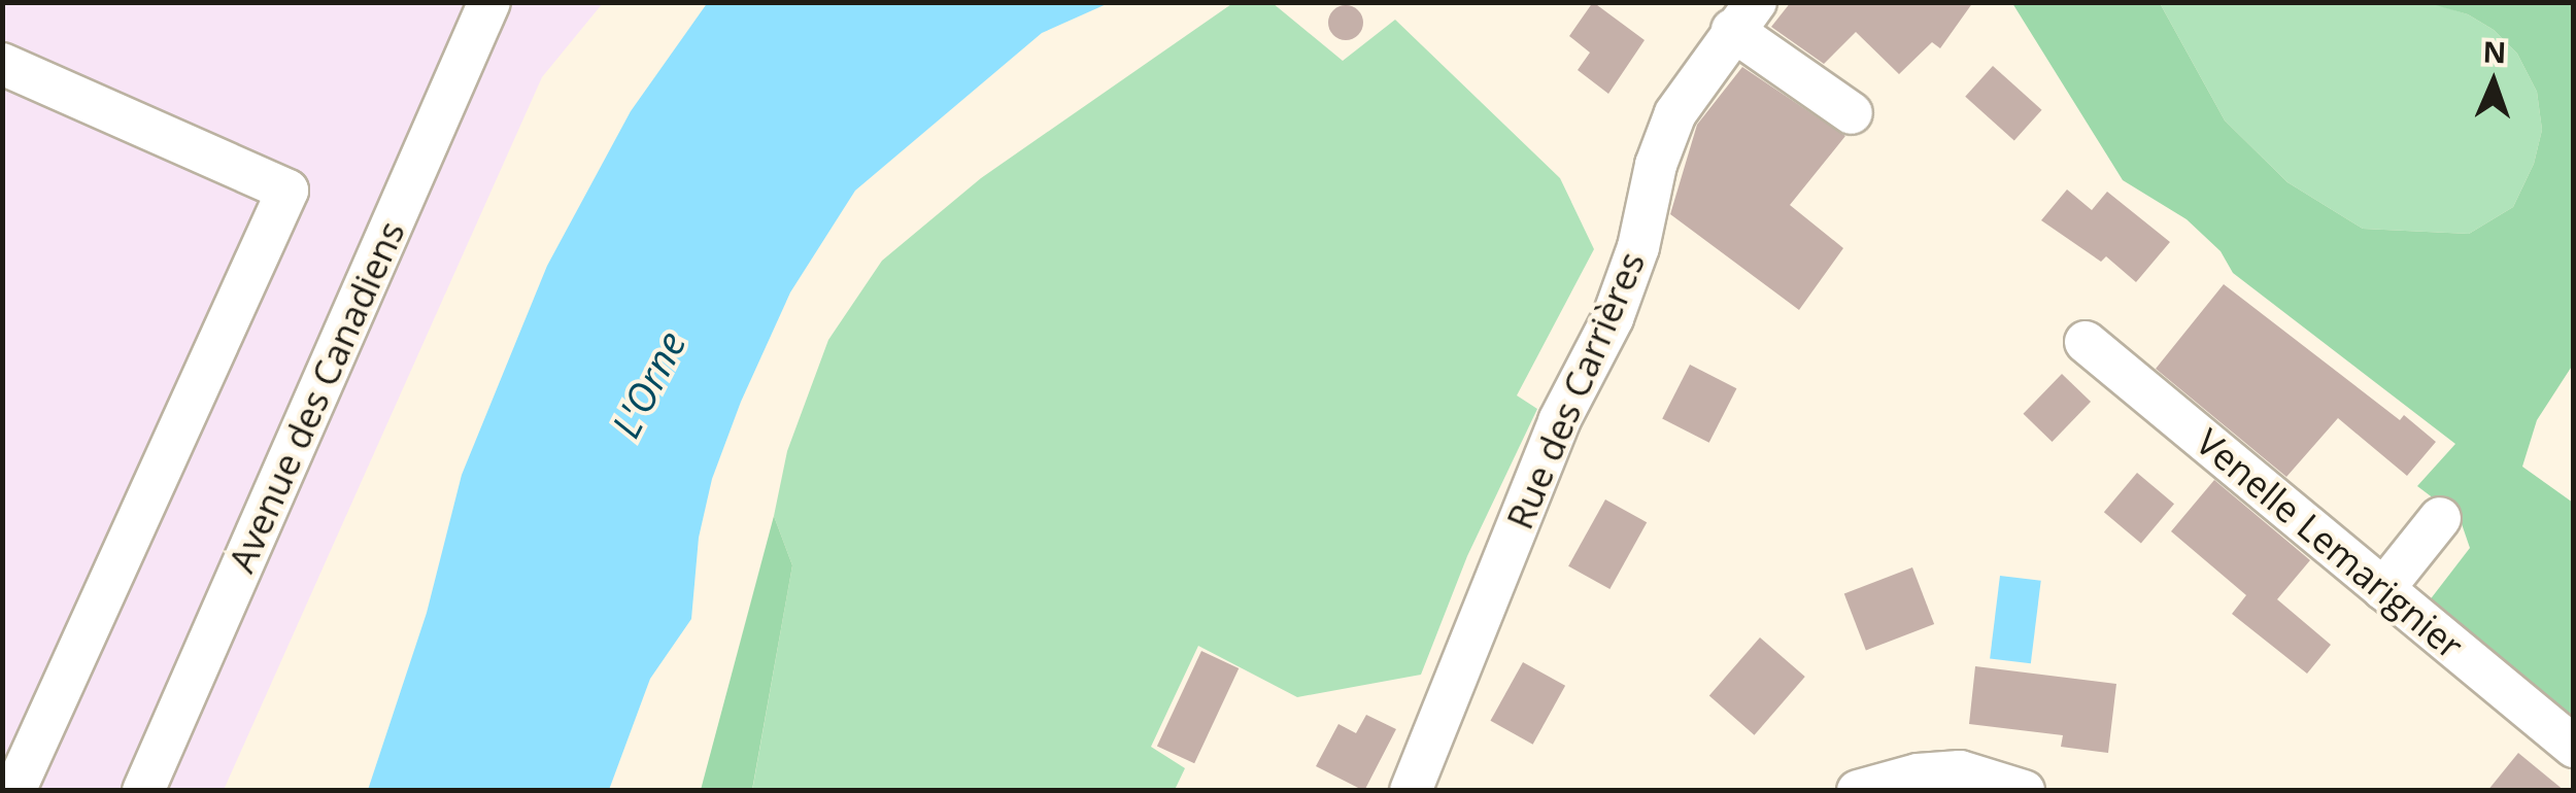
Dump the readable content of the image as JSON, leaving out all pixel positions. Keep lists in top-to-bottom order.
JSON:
{
  "streets": {
    "street": ["Rue des Carrières", "Avenue des Canadiens", "Venelle Lemarignier"]
  },
  "water": ["L'Orne"],
  "north": "top"
}
